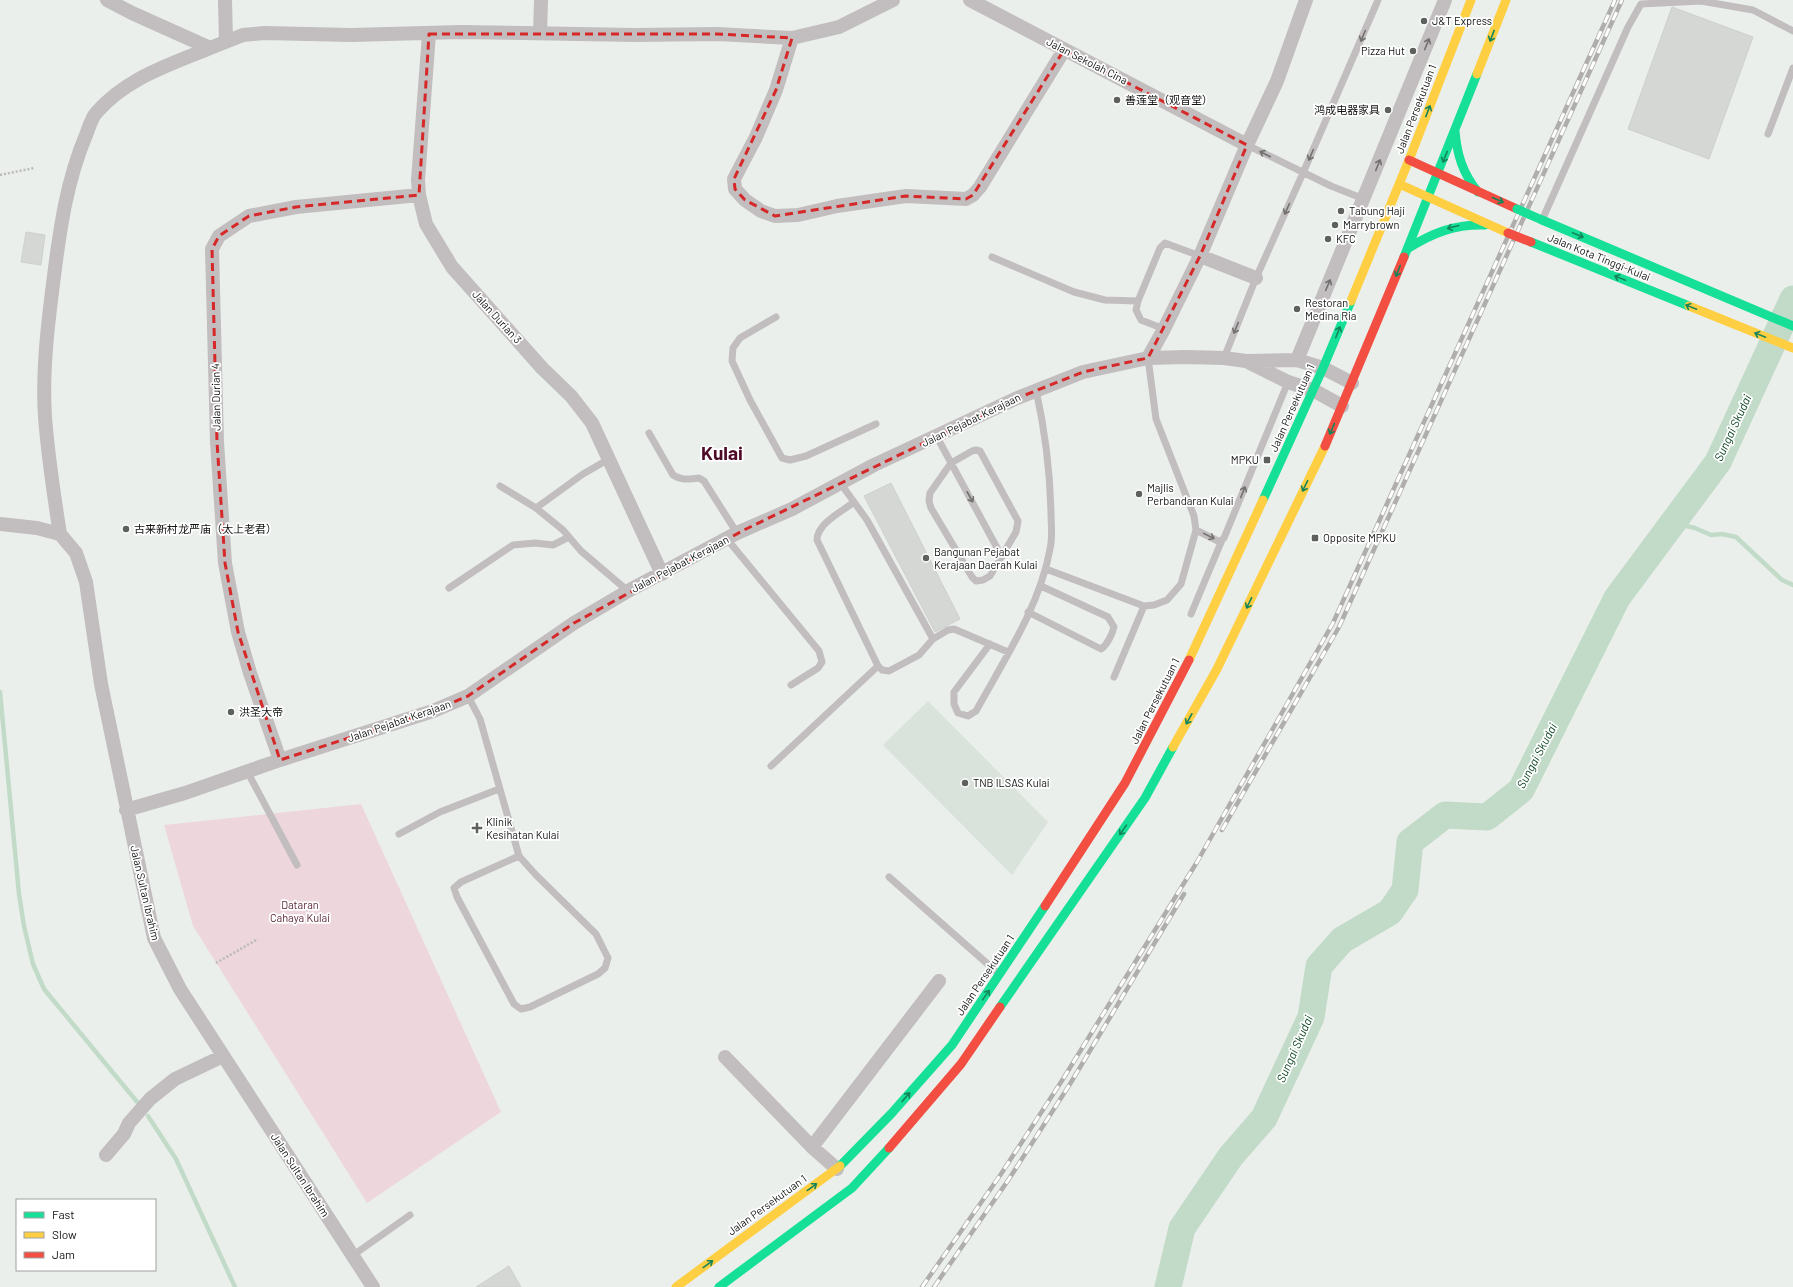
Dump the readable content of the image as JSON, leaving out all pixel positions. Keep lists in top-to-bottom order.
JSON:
{
  "streets": {
    "main road": ["Jalan Persekutuan 1", "Jalan Kota Tinggi-Kulai"],
    "street": [
      "Jalan Sekolah Cina",
      "Jalan Durian 3",
      "Jalan Durian 4",
      "Jalan Pejabat Kerajaan",
      "Jalan Sultan Ibrahim"
    ]
  },
  "crossings": [
    ["Jalan Persekutuan 1", "Jalan Kota Tinggi-Kulai"],
    ["Jalan Persekutuan 1", "Jalan Pejabat Kerajaan"],
    ["Jalan Durian 3", "Jalan Durian 4"],
    ["Jalan Durian 3", "Jalan Pejabat Kerajaan"],
    ["Jalan Durian 4", "Jalan Pejabat Kerajaan"],
    ["Jalan Pejabat Kerajaan", "Jalan Sultan Ibrahim"]
  ],
  "districts": ["Kulai"],
  "water": ["Sungai Skudai"],
  "parks": ["Dataran Cahaya Kulai"],
  "places": {
    "other": [
      "J&T Express",
      "Pizza Hut",
      "善莲堂（观音堂）",
      "鸿成电器家具",
      "Tabung Haji",
      "Marrybrown",
      "KFC",
      "Restoran Medina Ria",
      "Majlis Perbandaran Kulai",
      "古来新村龙严庙（太上老君）",
      "Bangunan Pejabat Kerajaan Daerah Kulai",
      "洪圣大帝",
      "TNB ILSAS Kulai"
    ],
    "transit": ["MPKU", "Opposite MPKU"],
    "health": ["Klinik Kesihatan Kulai"]
  },
  "legend": ["Fast", "Slow", "Jam"]
}
